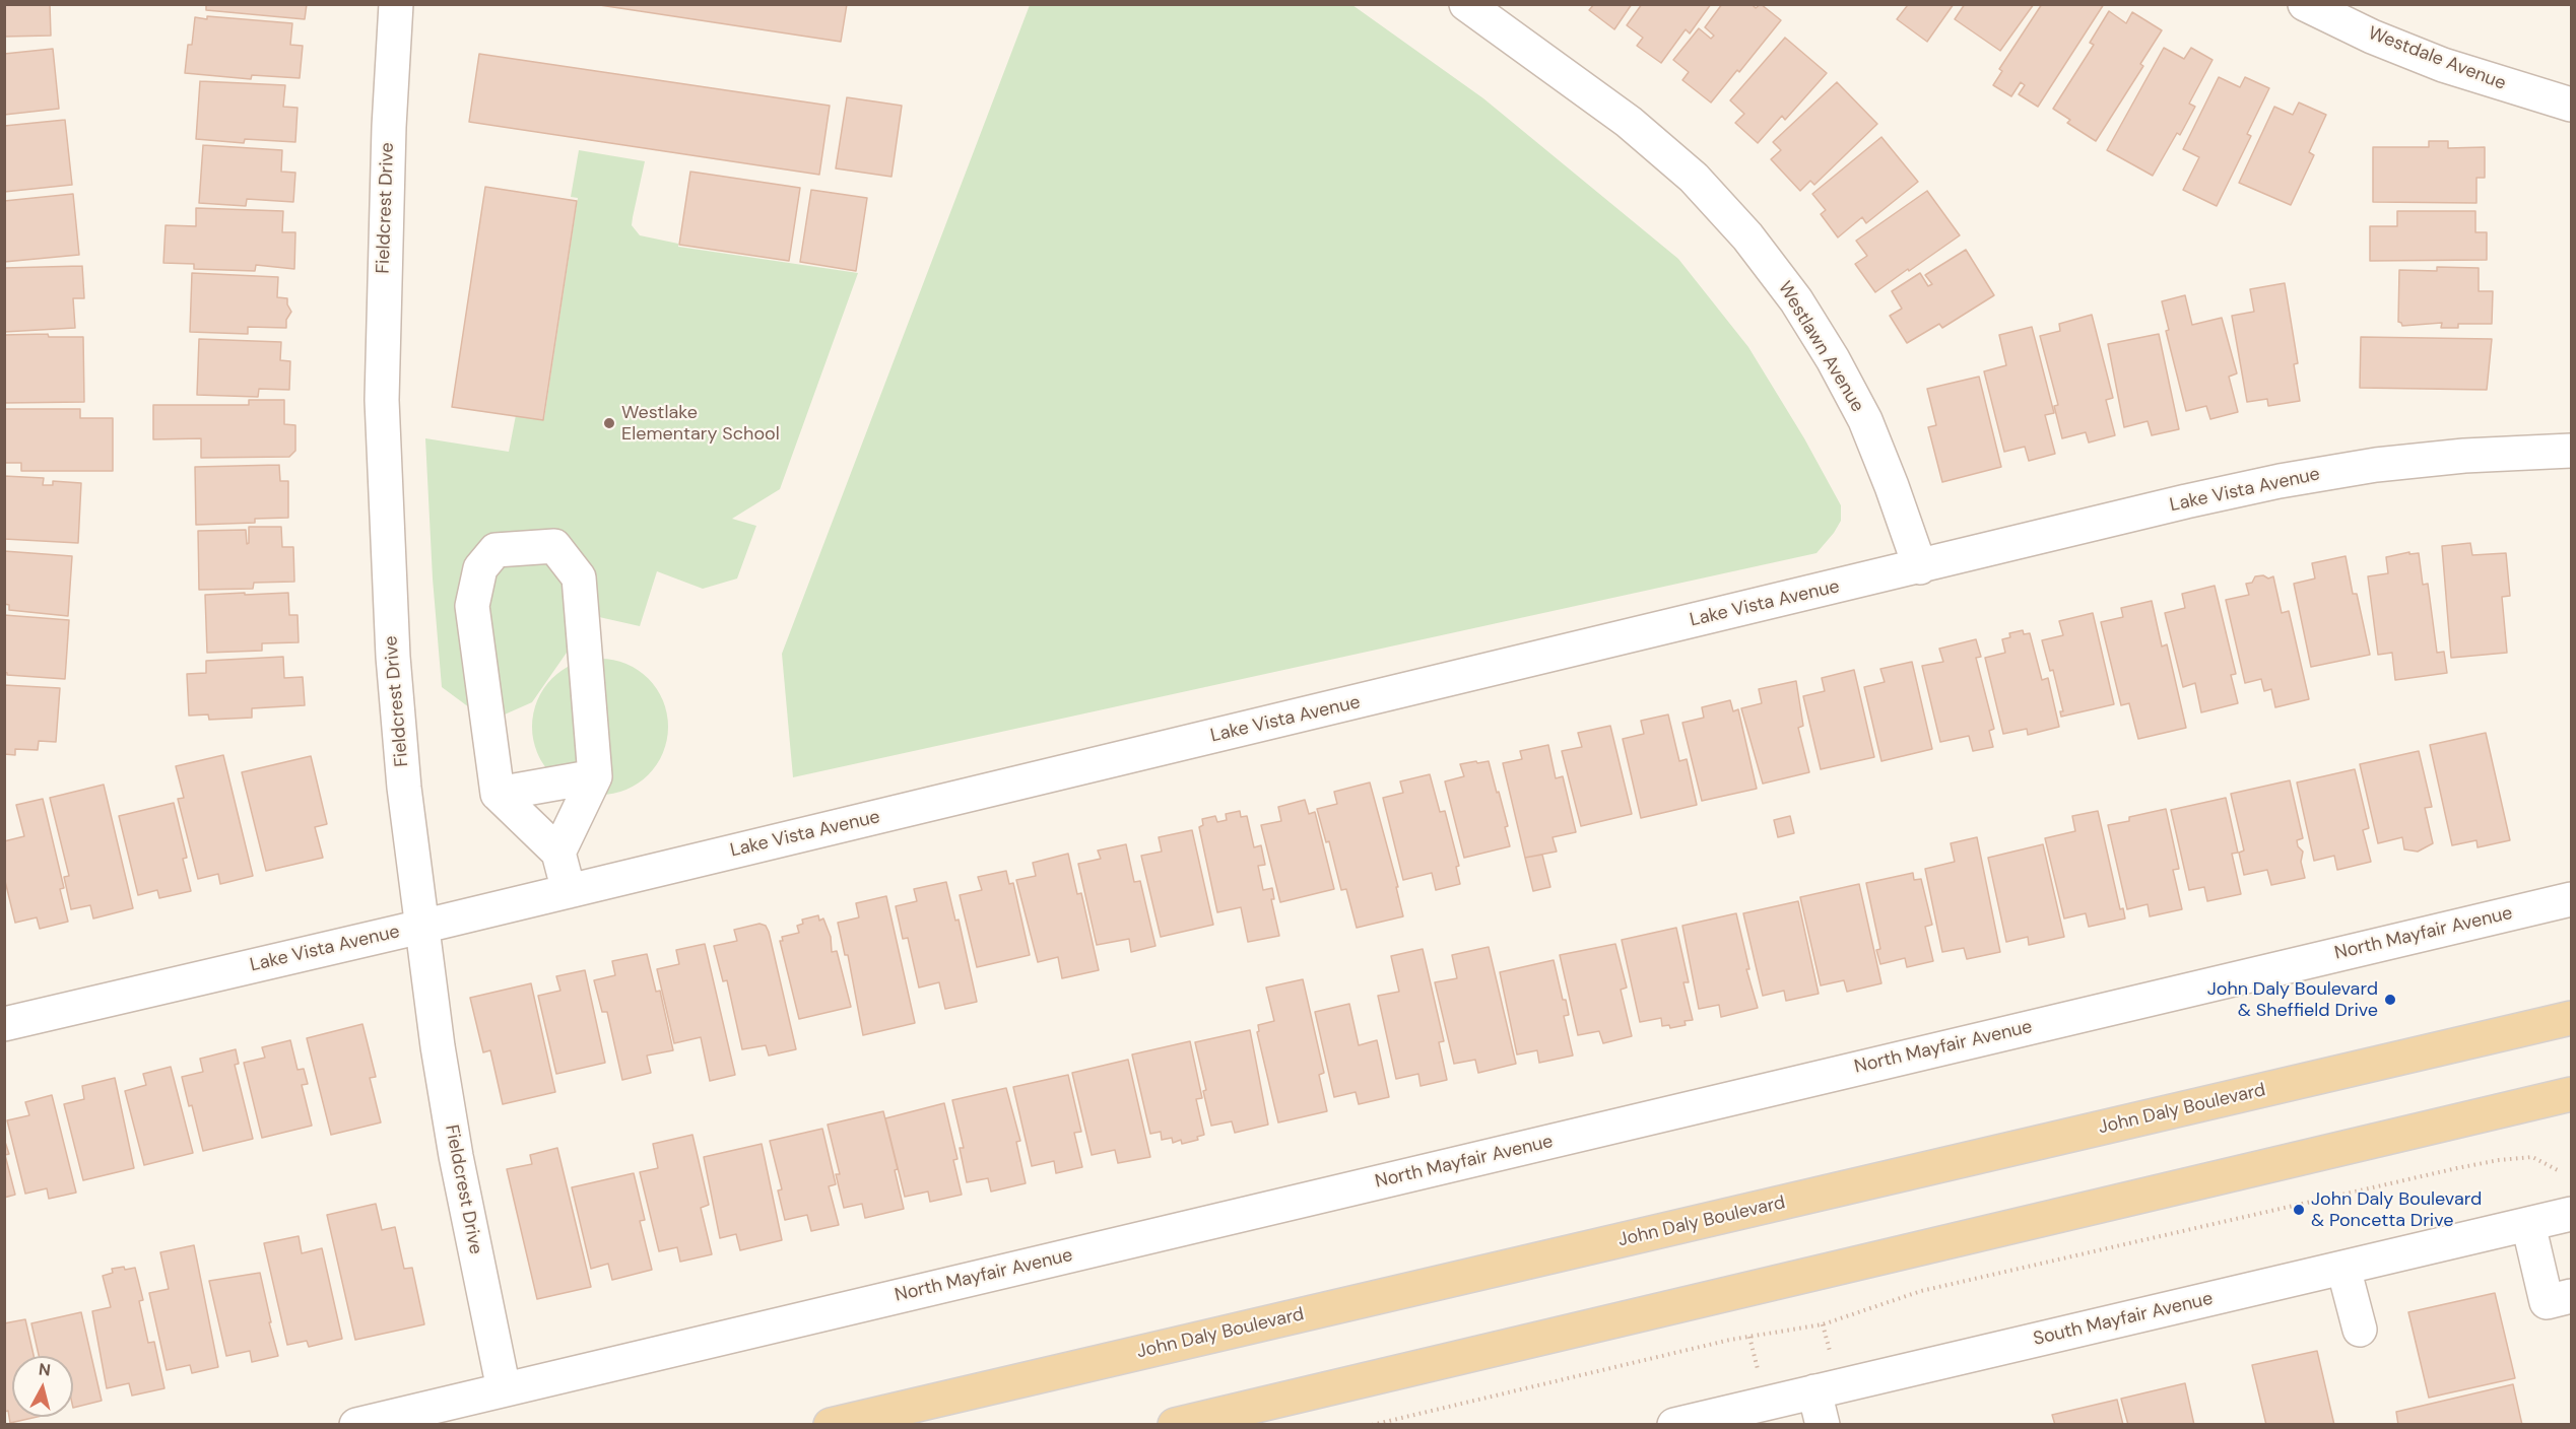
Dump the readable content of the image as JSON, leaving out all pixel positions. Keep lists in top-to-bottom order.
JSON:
{
  "streets": {
    "main road": ["John Daly Boulevard"],
    "street": [
      "Westdale Avenue",
      "Fieldcrest Drive",
      "Westlawn Avenue",
      "Lake Vista Avenue",
      "North Mayfair Avenue",
      "South Mayfair Avenue"
    ]
  },
  "crossings": [
    ["Fieldcrest Drive", "Lake Vista Avenue"],
    ["Fieldcrest Drive", "North Mayfair Avenue"],
    ["Westlawn Avenue", "Lake Vista Avenue"]
  ],
  "places": ["Westlake Elementary School", "John Daly Boulevard & Sheffield Drive", "John Daly Boulevard & Poncetta Drive"],
  "north": "top"
}
